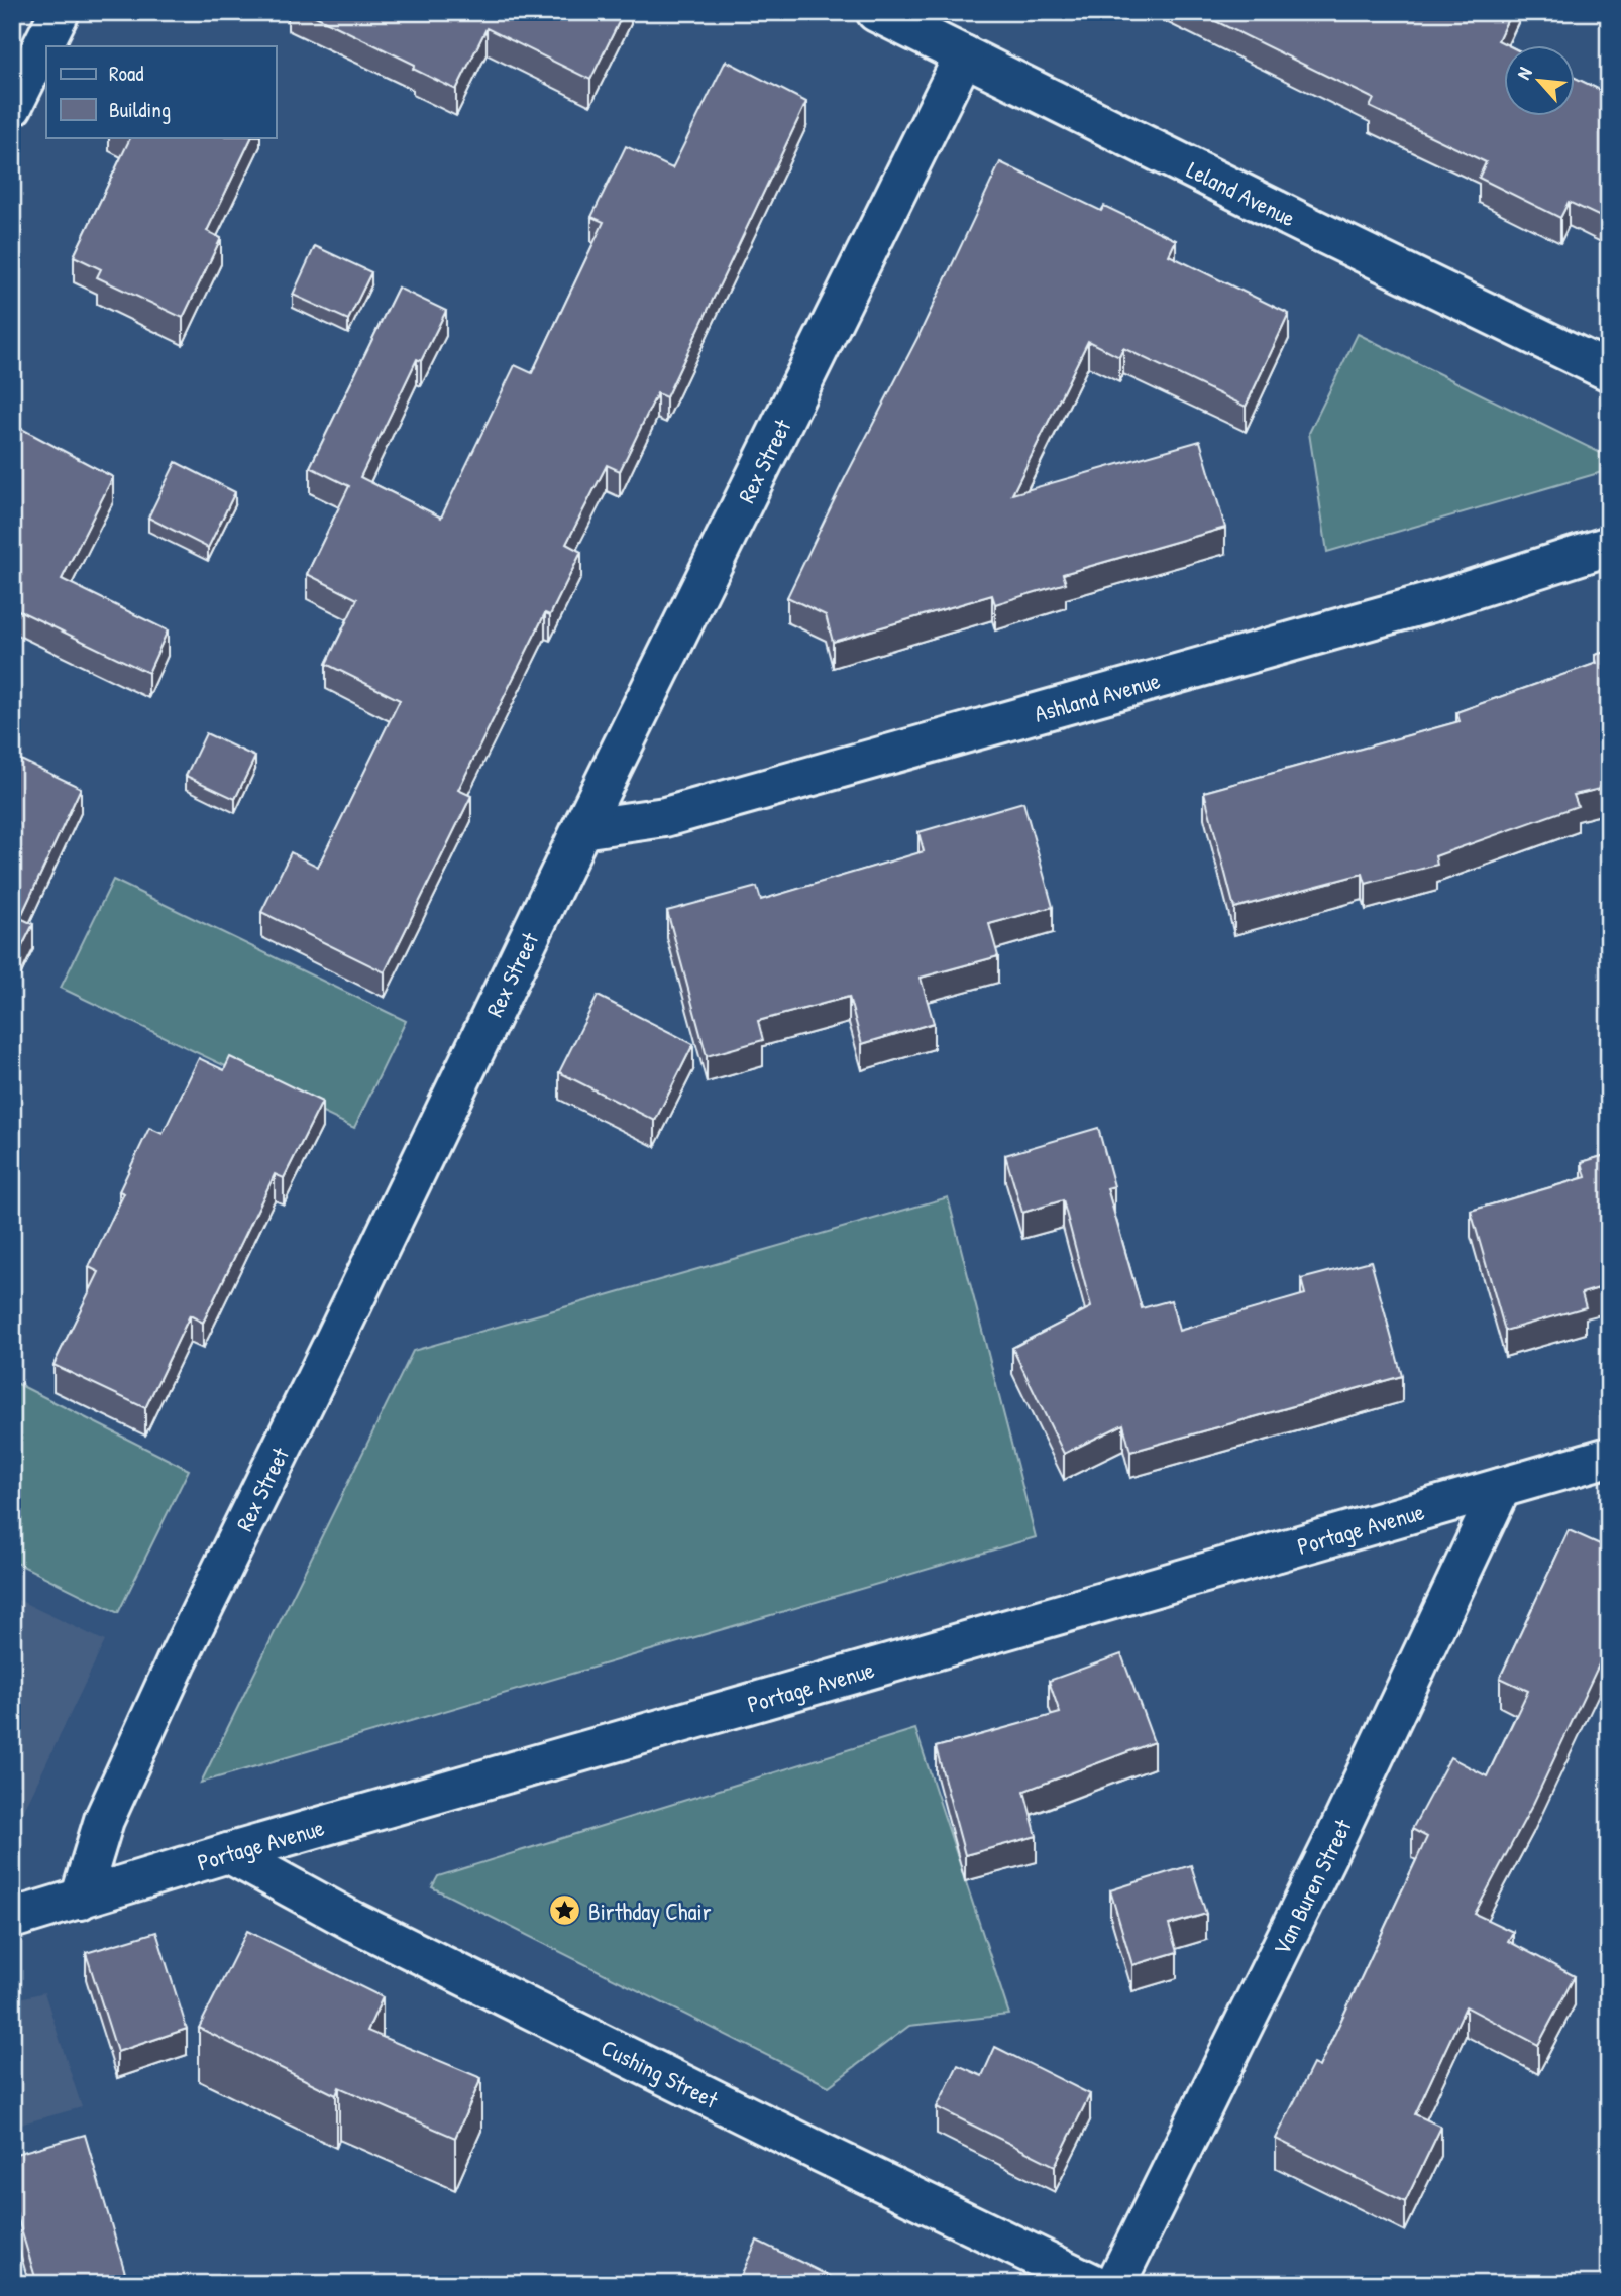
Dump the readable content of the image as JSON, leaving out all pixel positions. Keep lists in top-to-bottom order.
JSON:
{
  "streets": {
    "street": [
      "Leland Avenue",
      "Rex Street",
      "Ashland Avenue",
      "Portage Avenue",
      "Van Buren Street",
      "Cushing Street"
    ]
  },
  "crossings": [
    ["Leland Avenue", "Rex Street"],
    ["Rex Street", "Ashland Avenue"],
    ["Rex Street", "Portage Avenue"],
    ["Portage Avenue", "Van Buren Street"],
    ["Portage Avenue", "Cushing Street"]
  ],
  "places": {
    "place": ["Birthday Chair"]
  },
  "legend": ["Road", "Building"],
  "north": "top left"
}
